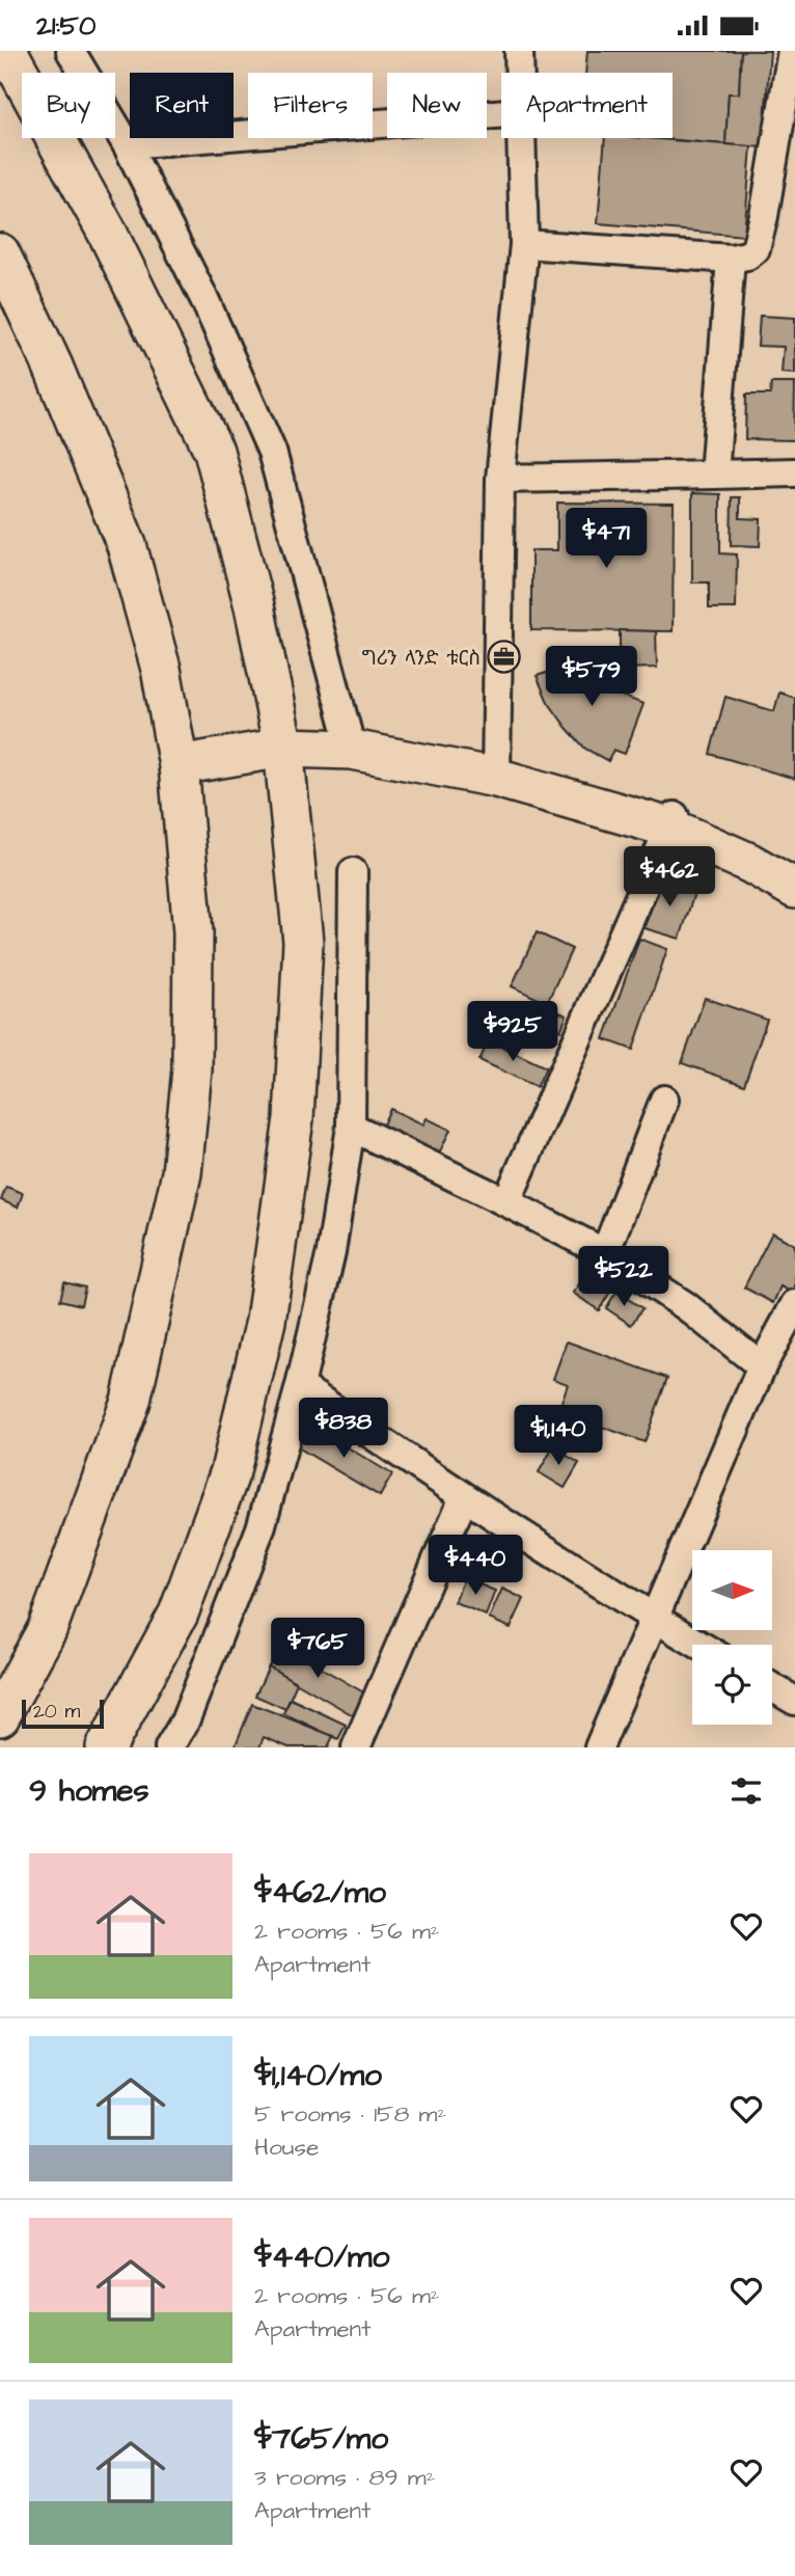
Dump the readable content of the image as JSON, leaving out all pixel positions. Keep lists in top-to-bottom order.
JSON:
{
  "places": {
    "office": ["ግሪን ላንድ ቱርስ"]
  },
  "scale_bar": "20 m",
  "north": "right",
  "page": {
    "status": "21:50",
    "chip": [
      "Buy",
      "Rent",
      "Filters",
      "New",
      "Apartment"
    ],
    "price": [
      "$471",
      "$579",
      "$462",
      "$925",
      "$522",
      "$838",
      "$1,140",
      "$440",
      "$765"
    ],
    "scale": "20 m",
    "heading": "9 homes",
    "list": [
      {
        "name": "$462/mo",
        "note": "2 rooms · 56 m² · Apartment"
      },
      {
        "name": "$1,140/mo",
        "note": "5 rooms · 158 m² · House"
      },
      {
        "name": "$440/mo",
        "note": "2 rooms · 56 m² · Apartment"
      },
      {
        "name": "$765/mo",
        "note": "3 rooms · 89 m² · Apartment"
      }
    ]
  }
}
